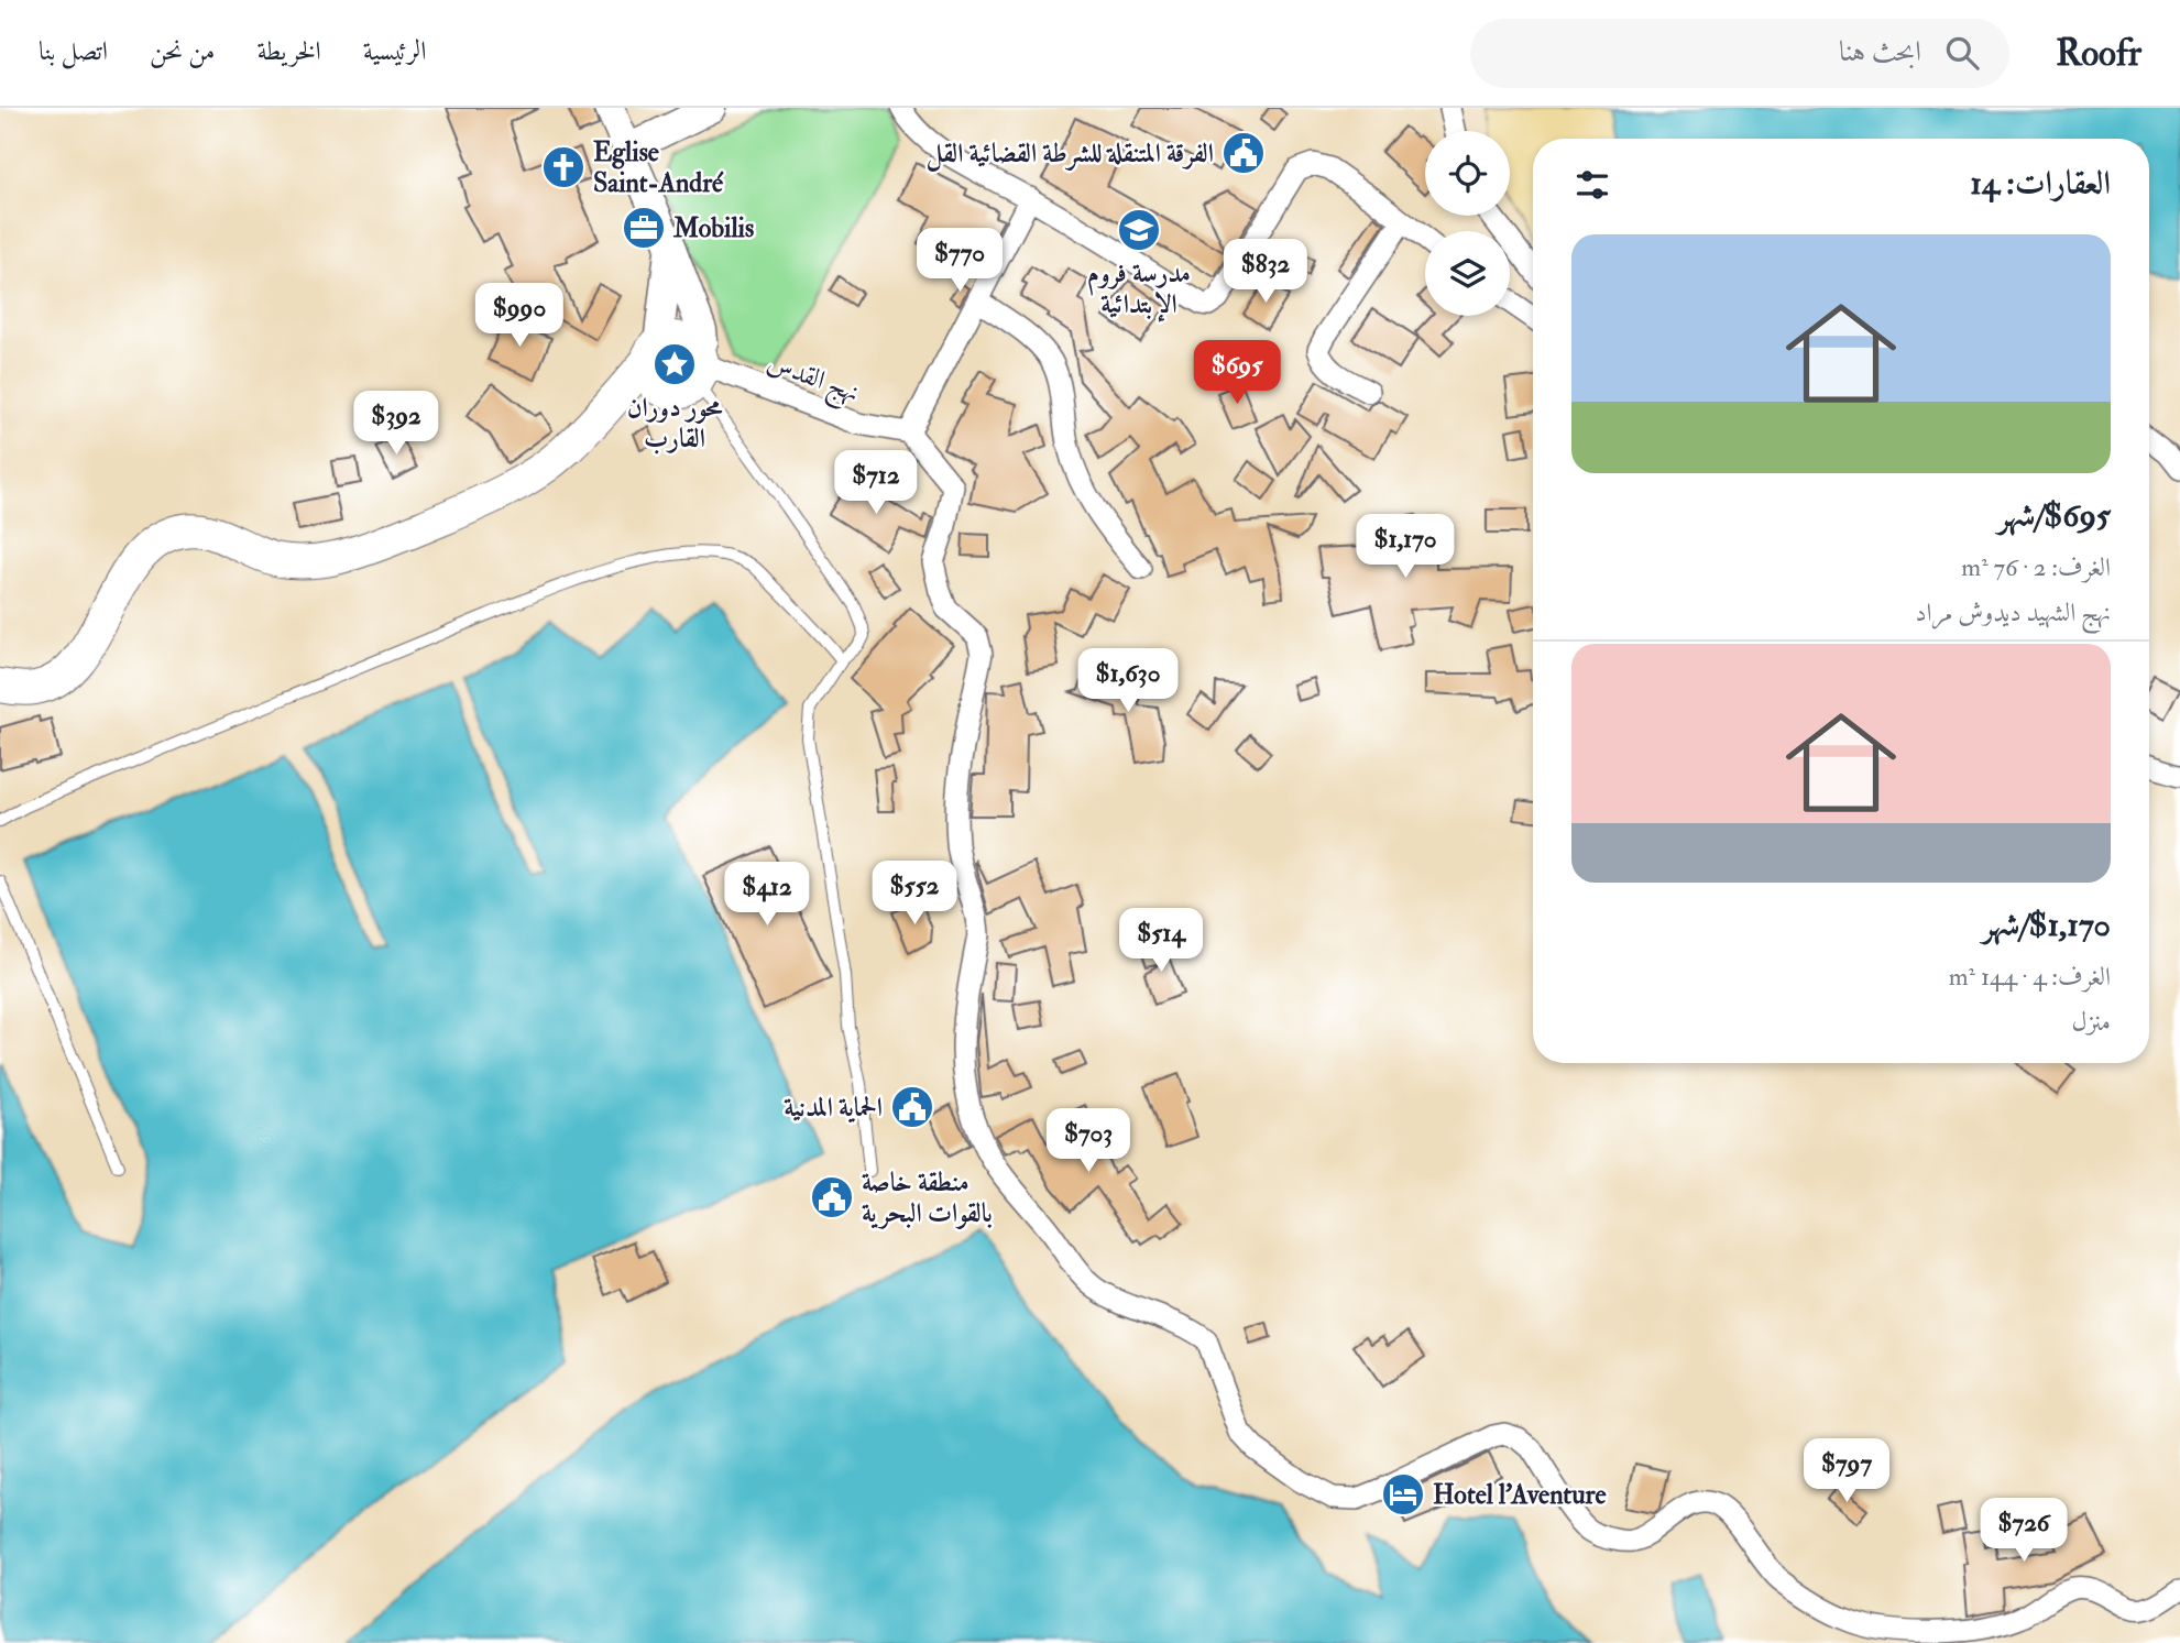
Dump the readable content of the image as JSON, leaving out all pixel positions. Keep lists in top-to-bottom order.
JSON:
{
  "streets": {
    "street": ["نهج القدس"]
  },
  "places": {
    "public building": ["الفرقة المتنقلة للشرطة القضائية القل", "الحماية المدنية", "منطقة خاصة بالقوات البحرية"],
    "church": ["Eglise Saint-André"],
    "office": ["Mobilis"],
    "school or university": ["مدرسة فروم الإبتدائية"],
    "place": ["محور دوران القارب"],
    "hotel": ["Hotel l'Aventure"]
  },
  "page": {
    "header": "Roofr",
    "search": "ابحث هنا",
    "nav": [
      "الرئيسية",
      "الخريطة",
      "من نحن",
      "اتصل بنا"
    ],
    "heading": "العقارات: 14",
    "price": [
      "$770",
      "$832",
      "$990",
      "$695",
      "$392",
      "$712",
      "$1,170",
      "$1,630",
      "$552",
      "$412",
      "$514",
      "$703",
      "$797",
      "$726"
    ],
    "list": [
      {
        "name": "$695/شهر",
        "note": "الغرف: 2 · 76 m² · نهج الشهيد ديدوش مراد"
      },
      {
        "name": "$1,170/شهر",
        "note": "الغرف: 4 · 144 m² · منزل"
      }
    ]
  }
}
